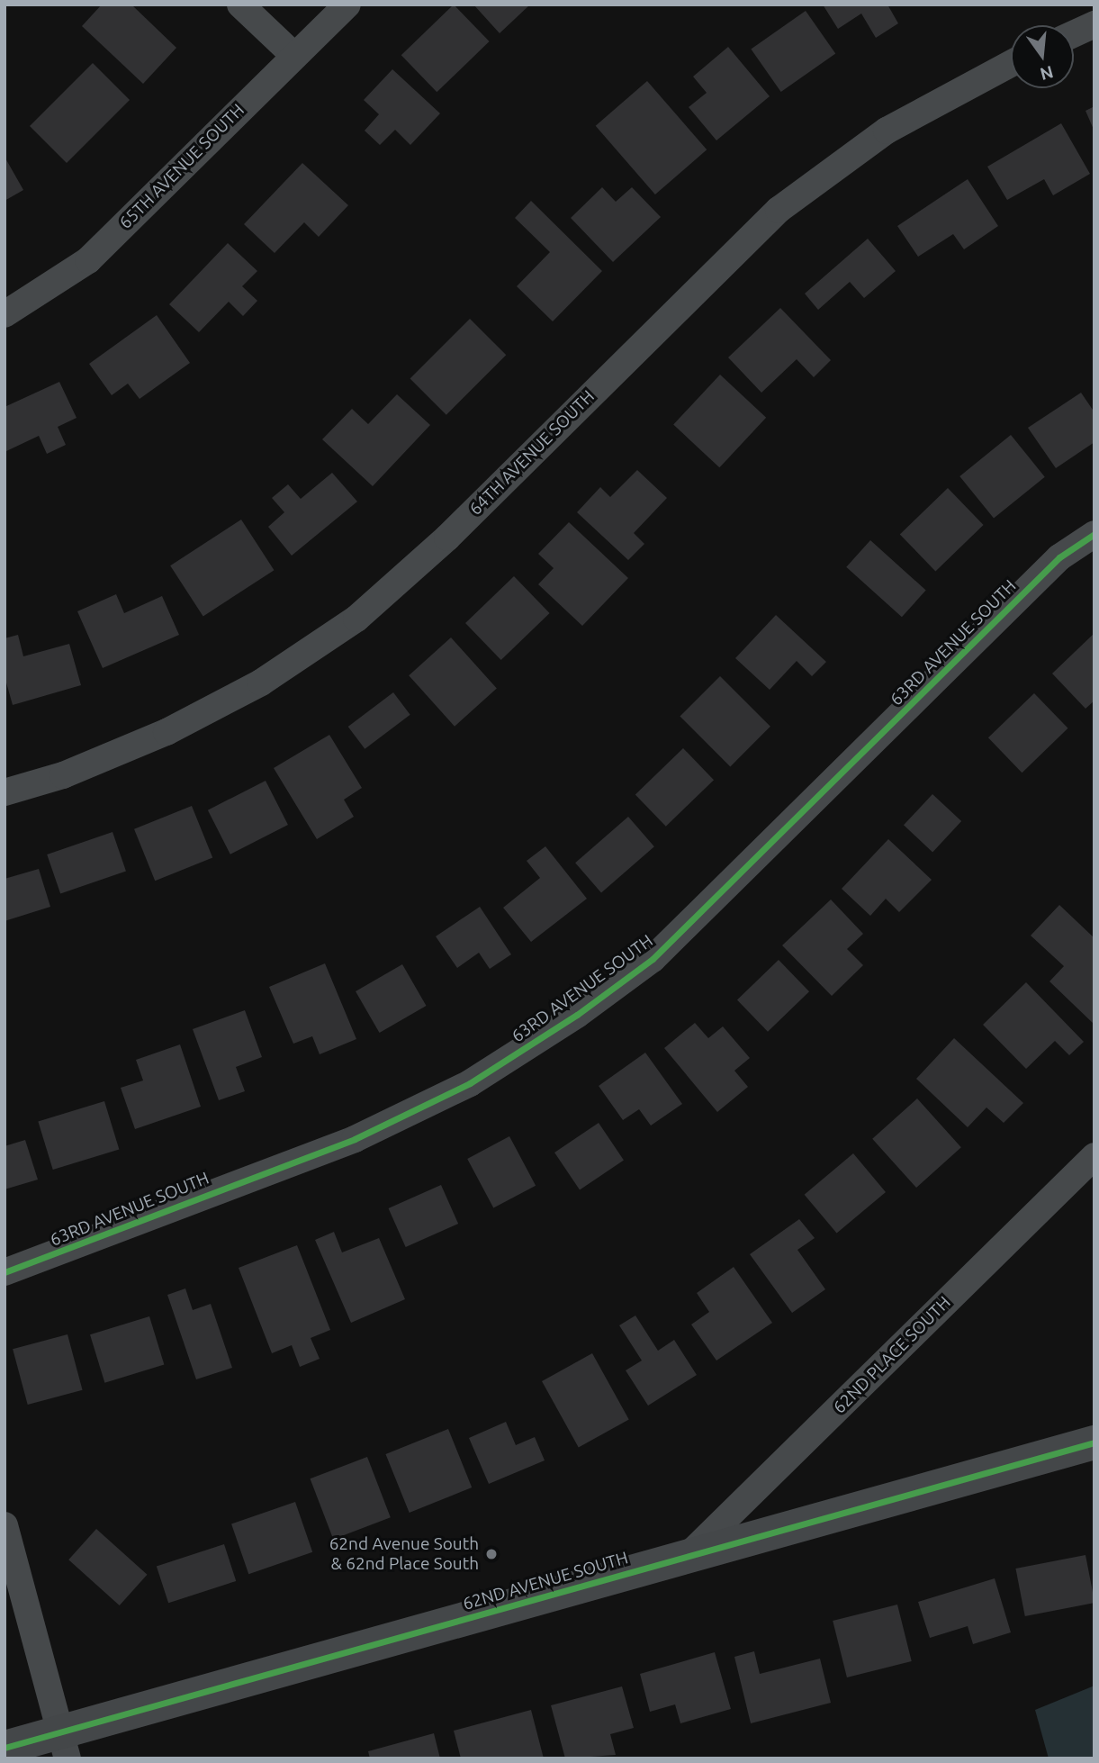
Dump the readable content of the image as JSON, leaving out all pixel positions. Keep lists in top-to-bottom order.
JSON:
{
  "streets": {
    "street": [
      "65TH AVENUE SOUTH",
      "64TH AVENUE SOUTH",
      "63RD AVENUE SOUTH",
      "62ND PLACE SOUTH",
      "62ND AVENUE SOUTH"
    ]
  },
  "crossings": [
    ["62ND PLACE SOUTH", "62ND AVENUE SOUTH"]
  ],
  "places": ["62nd Avenue South & 62nd Place South"],
  "north": "bottom"
}
